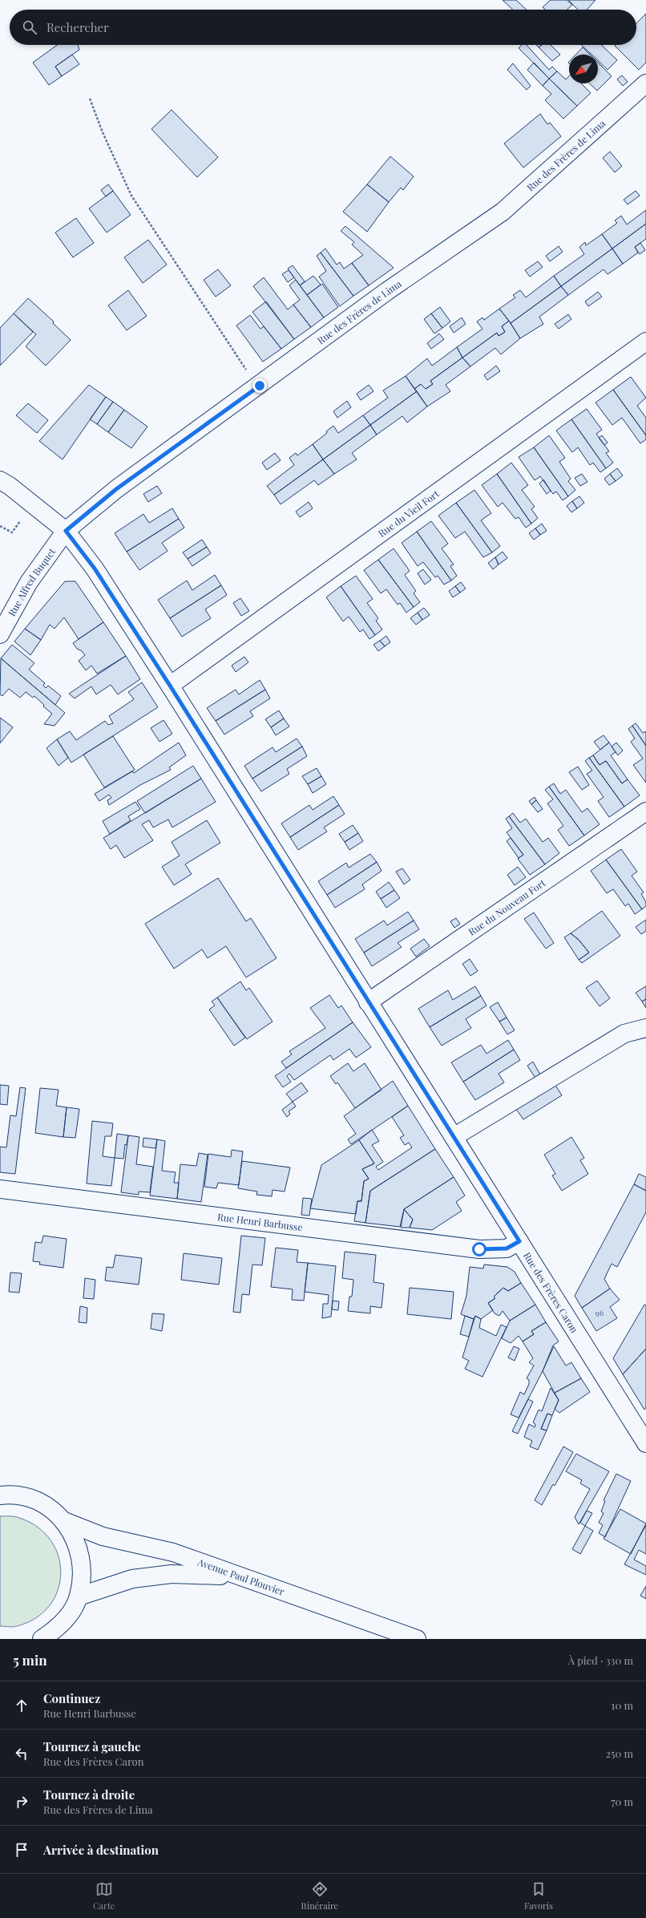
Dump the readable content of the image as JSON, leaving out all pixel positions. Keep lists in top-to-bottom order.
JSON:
{
  "streets": {
    "street": [
      "Rue des Frères de Lima",
      "Rue du Vieil Fort",
      "Rue Alfred Buquet",
      "Rue du Nouveau Fort",
      "Rue Henri Barbusse",
      "Rue des Frères Caron",
      "Avenue Paul Plouvier"
    ]
  },
  "crossings": [
    ["Rue des Frères de Lima", "Rue Alfred Buquet"],
    ["Rue des Frères de Lima", "Rue des Frères Caron"],
    ["Rue du Vieil Fort", "Rue des Frères Caron"],
    ["Rue Alfred Buquet", "Rue des Frères Caron"],
    ["Rue du Nouveau Fort", "Rue des Frères Caron"],
    ["Rue Henri Barbusse", "Rue des Frères Caron"]
  ],
  "house_numbers": ["96"],
  "north": "bottom left",
  "page": {
    "search": "Rechercher",
    "heading": ["5 min", "À pied · 330 m"],
    "list": [
      ["Continuez", "Rue Henri Barbusse", "10 m"],
      ["Tournez à gauche", "Rue des Frères Caron", "250 m"],
      ["Tournez à droite", "Rue des Frères de Lima", "70 m"],
      "Arrivée à destination"
    ],
    "nav": ["Carte", "Itinéraire", "Favoris"]
  }
}
